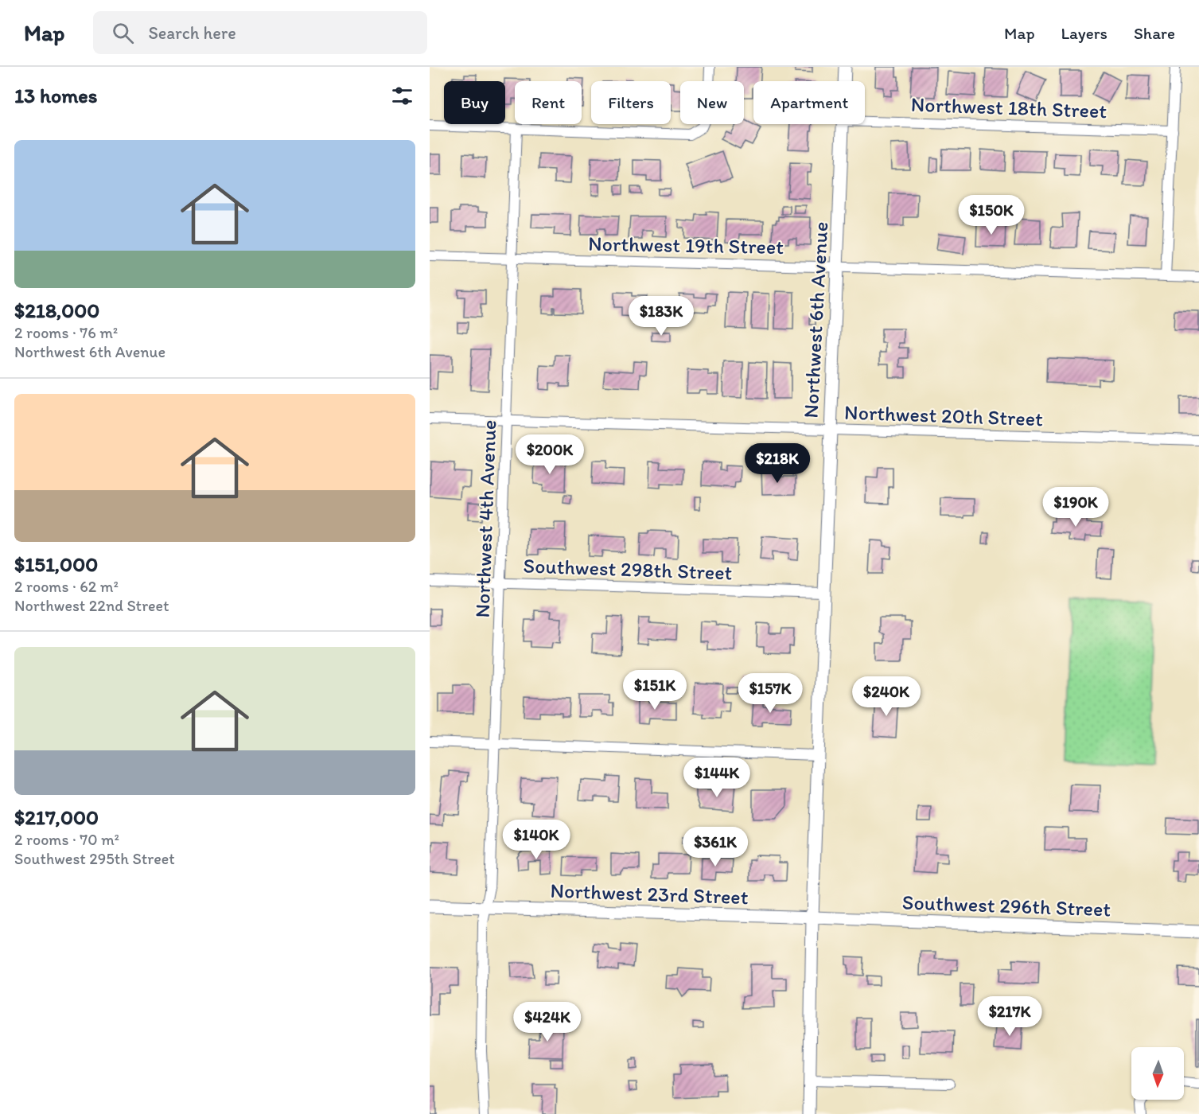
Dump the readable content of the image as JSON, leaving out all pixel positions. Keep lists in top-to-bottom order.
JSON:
{
  "streets": {
    "street": [
      "Northwest 18th Street",
      "Northwest 19th Street",
      "Northwest 6th Avenue",
      "Northwest 20th Street",
      "Northwest 4th Avenue",
      "Southwest 298th Street",
      "Northwest 23rd Street",
      "Southwest 296th Street"
    ]
  },
  "crossings": [
    ["Northwest 19th Street", "Northwest 6th Avenue"],
    ["Northwest 19th Street", "Northwest 4th Avenue"],
    ["Northwest 6th Avenue", "Northwest 20th Street"],
    ["Northwest 6th Avenue", "Southwest 298th Street"],
    ["Northwest 6th Avenue", "Northwest 23rd Street"],
    ["Northwest 6th Avenue", "Southwest 296th Street"],
    ["Northwest 20th Street", "Northwest 4th Avenue"],
    ["Northwest 4th Avenue", "Southwest 298th Street"],
    ["Northwest 4th Avenue", "Northwest 23rd Street"],
    ["Northwest 23rd Street", "Southwest 296th Street"]
  ],
  "north": "bottom",
  "page": {
    "header": "Map",
    "search": "Search here",
    "nav": ["Map", "Layers", "Share"],
    "heading": "13 homes",
    "chip": [
      "Buy",
      "Rent",
      "Filters",
      "New",
      "Apartment"
    ],
    "list": [
      {
        "name": "$218,000",
        "note": "2 rooms · 76 m² · Northwest 6th Avenue"
      },
      {
        "name": "$151,000",
        "note": "2 rooms · 62 m² · Northwest 22nd Street"
      },
      {
        "name": "$217,000",
        "note": "2 rooms · 70 m² · Southwest 295th Street"
      }
    ],
    "price": [
      "$150K",
      "$183K",
      "$200K",
      "$218K",
      "$190K",
      "$151K",
      "$157K",
      "$240K",
      "$144K",
      "$140K",
      "$361K",
      "$217K",
      "$424K"
    ]
  }
}
